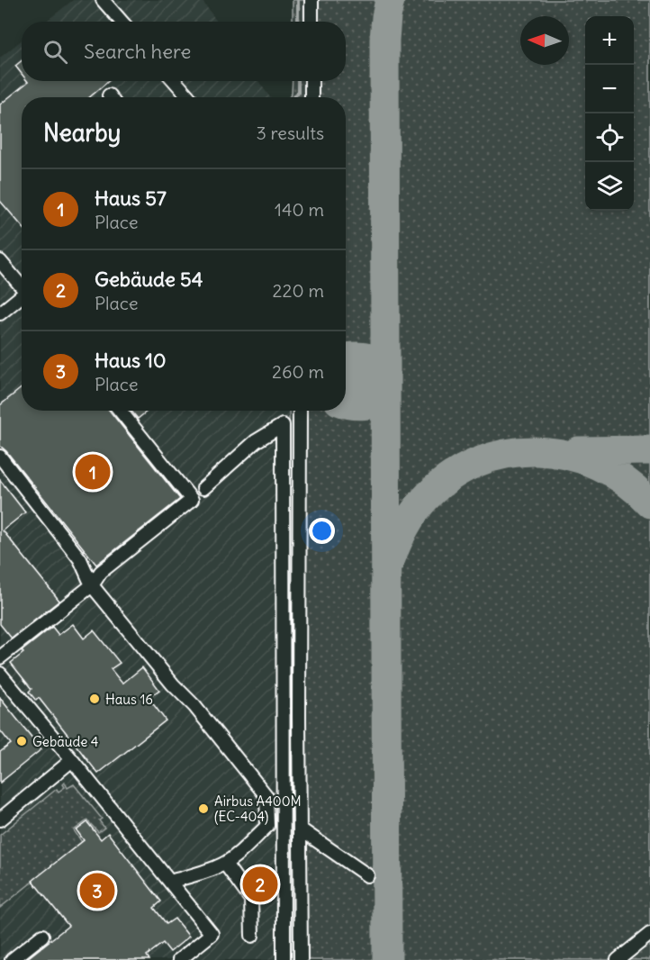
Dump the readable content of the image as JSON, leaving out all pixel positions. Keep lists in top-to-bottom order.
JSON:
{
  "places": ["Haus 16", "Gebäude 4", "Airbus A400M (EC-404)"],
  "north": "left",
  "page": {
    "map_buttons": ["+", "−"],
    "search": "Search here",
    "heading": ["Nearby", "3 results"],
    "list": [
      {
        "mark": "1",
        "name": "Haus 57",
        "note": "Place",
        "value": "140 m"
      },
      {
        "mark": "2",
        "name": "Gebäude 54",
        "note": "Place",
        "value": "220 m"
      },
      {
        "mark": "3",
        "name": "Haus 10",
        "note": "Place",
        "value": "260 m"
      }
    ],
    "pins": ["1", "2", "3"]
  }
}
